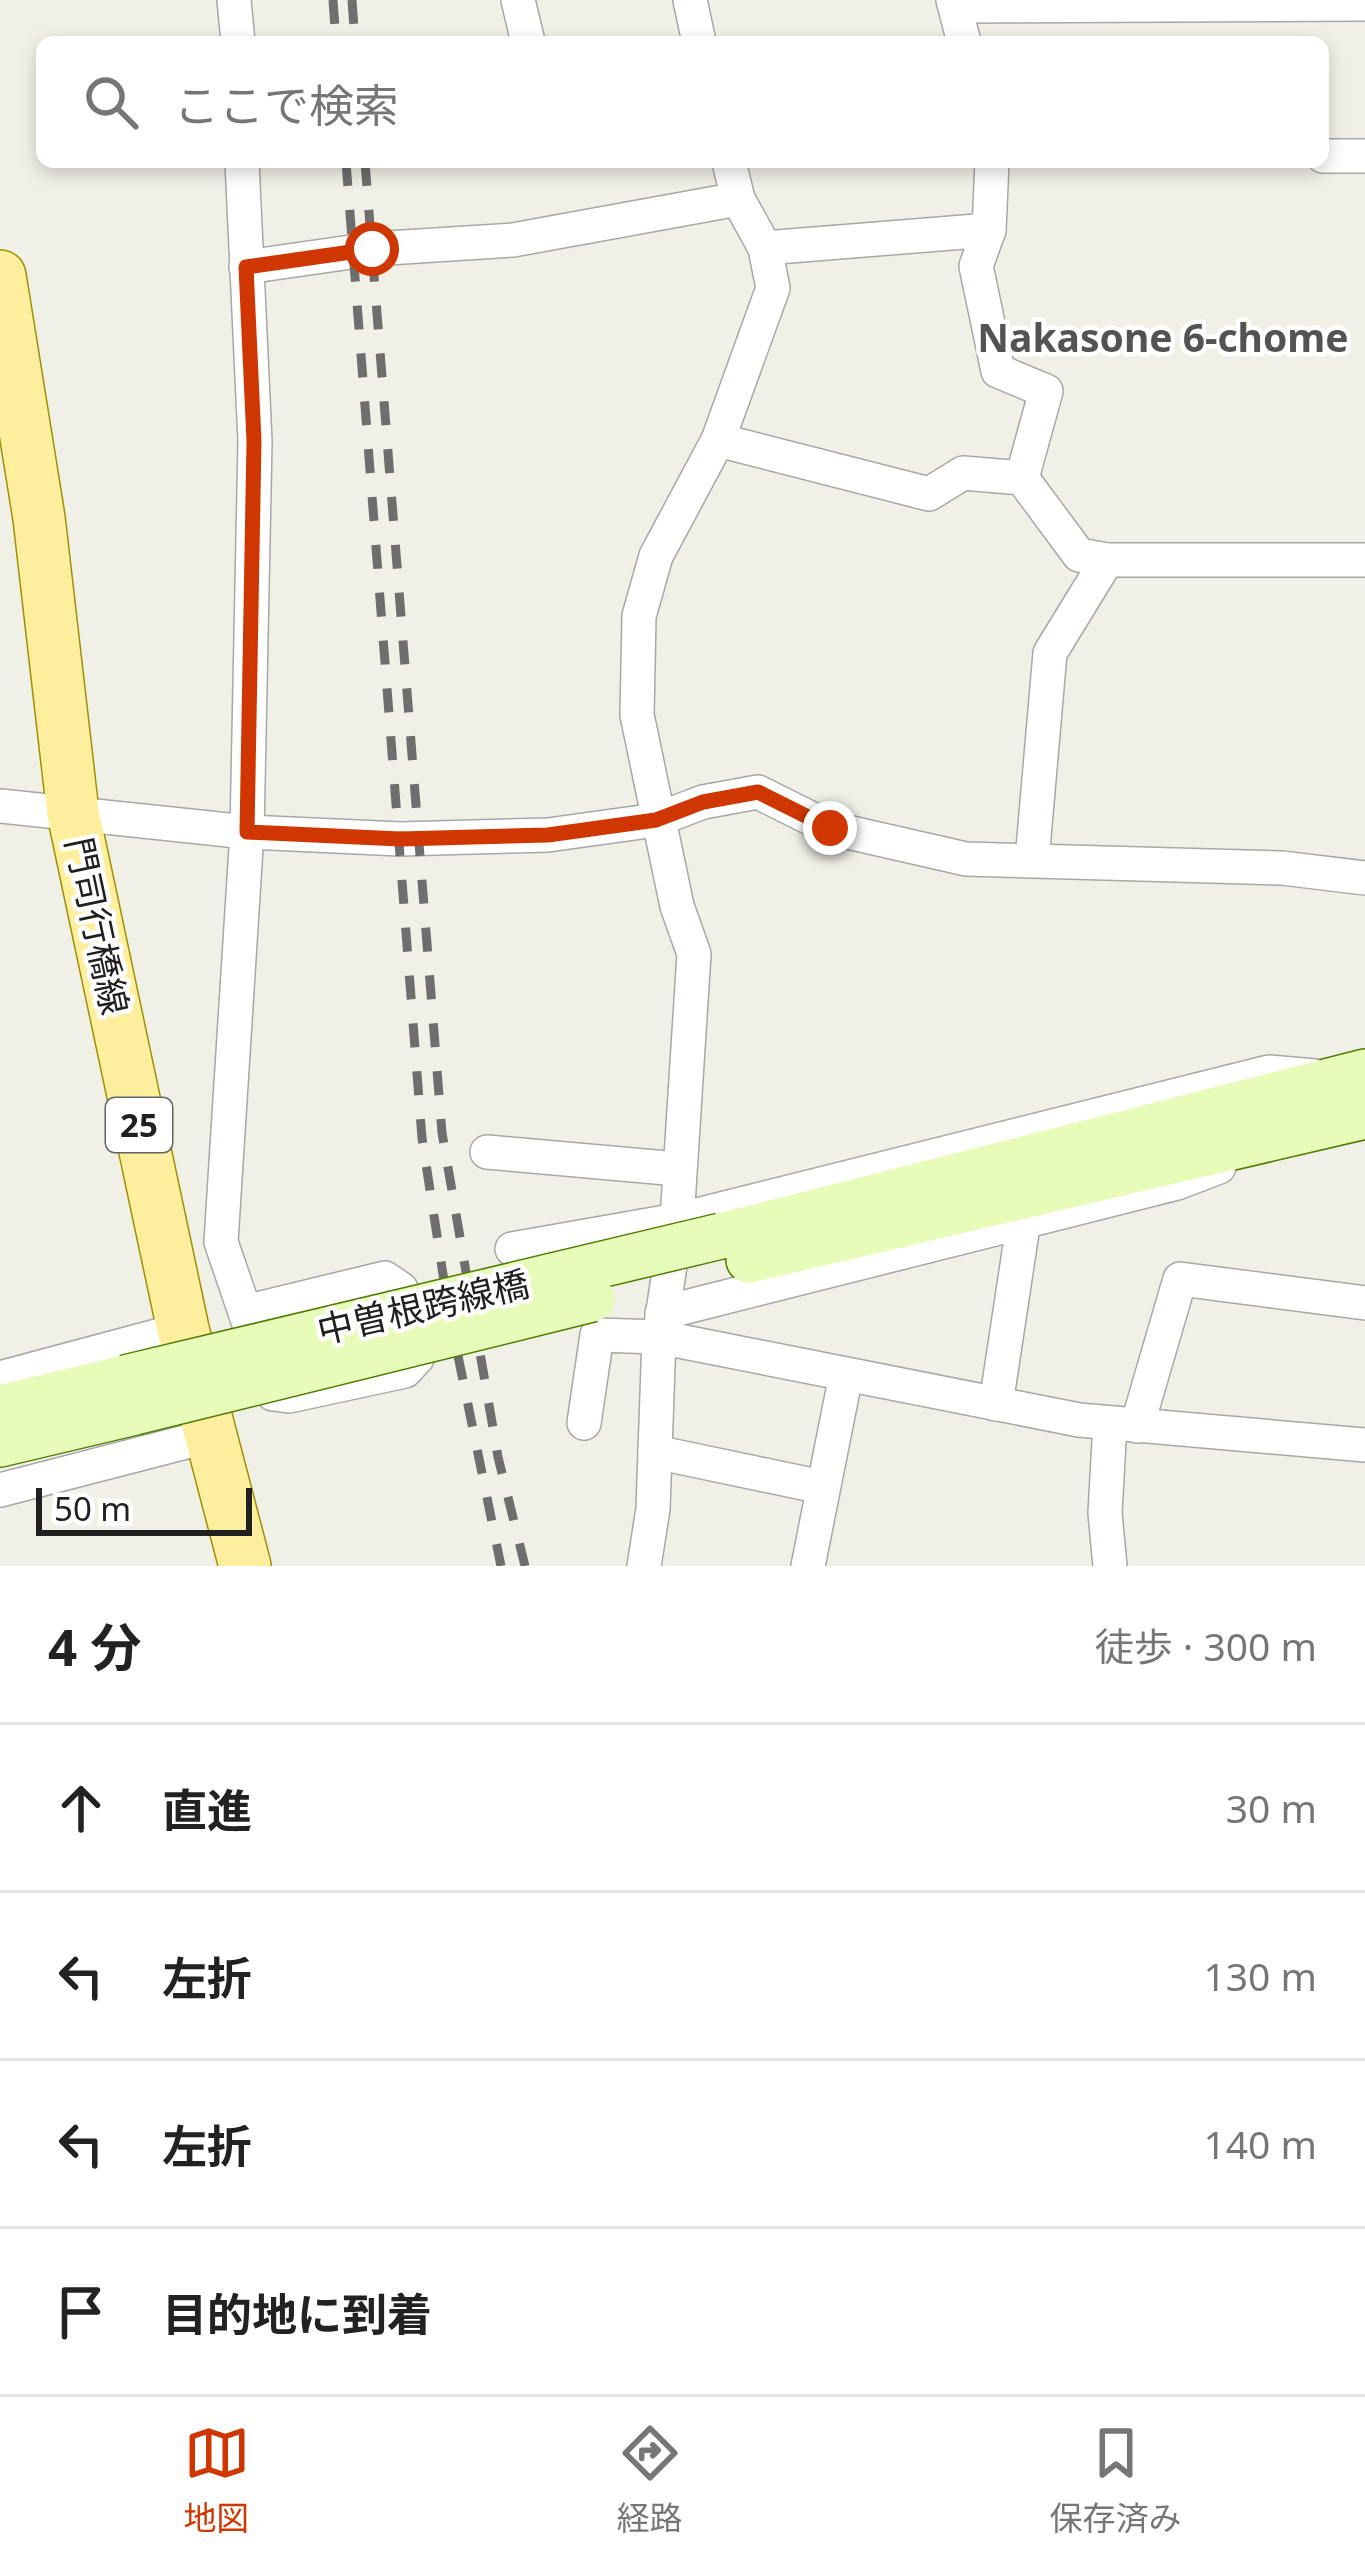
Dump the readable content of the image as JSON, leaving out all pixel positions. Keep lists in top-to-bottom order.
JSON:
{
  "streets": {
    "main road": ["門司行橋線", "25"],
    "street": ["中曽根跨線橋"]
  },
  "districts": ["Nakasone 6-chome"],
  "scale_bar": "50 m",
  "page": {
    "search": "ここで検索",
    "scale": "50 m",
    "heading": ["4 分", "徒歩 · 300 m"],
    "list": [
      ["直進", "30 m"],
      ["左折", "130 m"],
      ["左折", "140 m"],
      "目的地に到着"
    ],
    "nav": ["地図", "経路", "保存済み"]
  }
}
